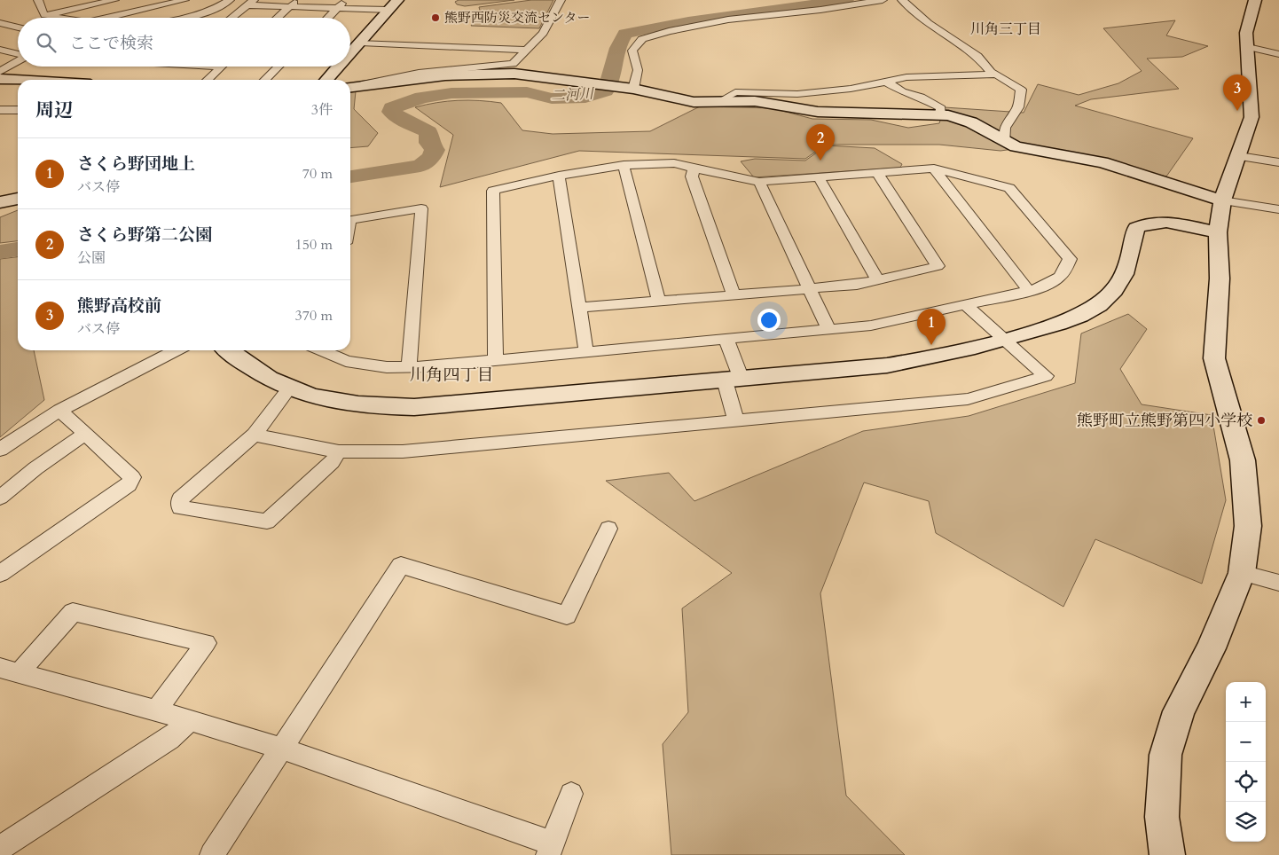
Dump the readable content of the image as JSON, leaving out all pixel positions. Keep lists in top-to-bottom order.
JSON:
{
  "districts": ["川角三丁目", "川角四丁目"],
  "water": ["二河川"],
  "places": ["熊野西防災交流センター", "熊野町立熊野第四小学校"],
  "page": {
    "search": "ここで検索",
    "pins": ["3", "2", "1"],
    "heading": ["周辺", "3件"],
    "list": [
      {
        "mark": "1",
        "name": "さくら野団地上",
        "note": "バス停",
        "value": "70 m"
      },
      {
        "mark": "2",
        "name": "さくら野第二公園",
        "note": "公園",
        "value": "150 m"
      },
      {
        "mark": "3",
        "name": "熊野高校前",
        "note": "バス停",
        "value": "370 m"
      }
    ],
    "map_buttons": ["+", "−"]
  }
}
